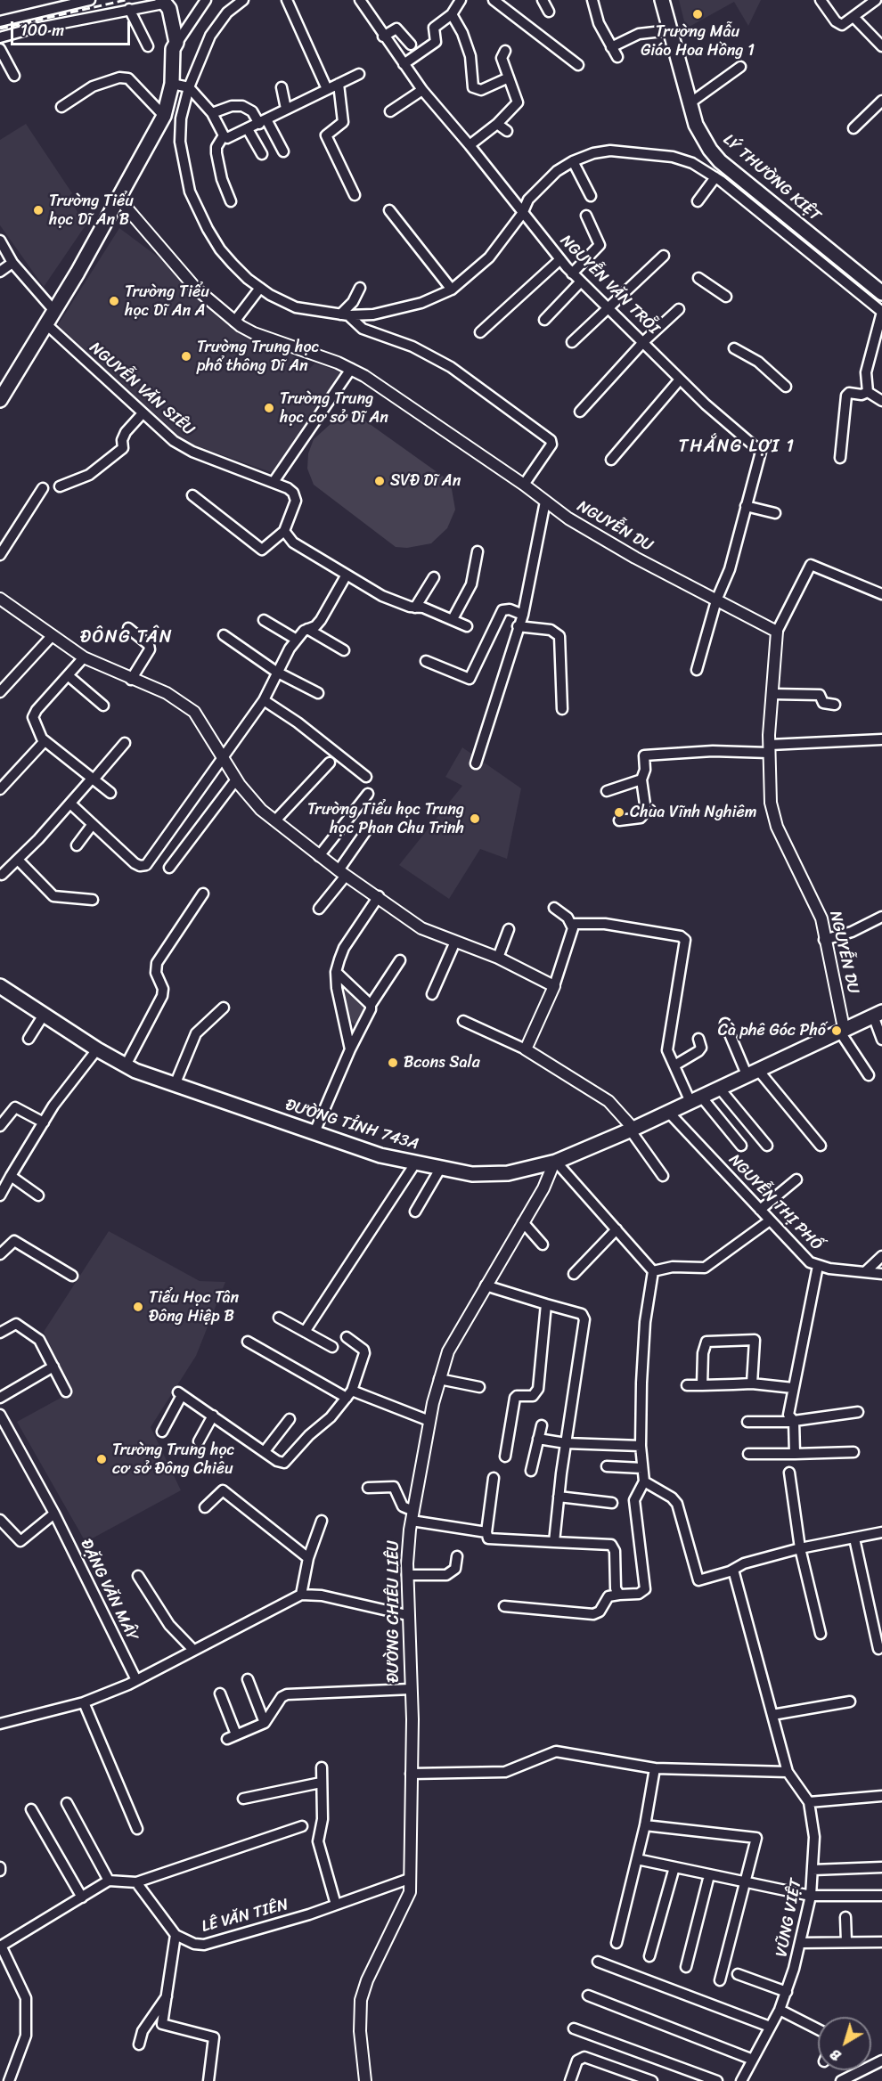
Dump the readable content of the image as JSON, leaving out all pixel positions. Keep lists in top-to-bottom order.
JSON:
{
  "streets": {
    "main road": ["LÝ THƯỜNG KIỆT", "ĐƯỜNG TỈNH 743A"],
    "street": [
      "NGUYỄN VĂN TRỖI",
      "NGUYỄN VĂN SIÊU",
      "NGUYỄN DU",
      "NGUYỄN THỊ PHỐ",
      "ĐẶNG VĂN MÂY",
      "ĐƯỜNG CHIÊU LIÊU",
      "LÊ VĂN TIÊN",
      "VŨNG VIỆT"
    ]
  },
  "crossings": [
    ["NGUYỄN VĂN TRỖI", "NGUYỄN DU"],
    ["NGUYỄN DU", "ĐƯỜNG TỈNH 743A"],
    ["ĐƯỜNG TỈNH 743A", "NGUYỄN THỊ PHỐ"],
    ["ĐƯỜNG TỈNH 743A", "ĐƯỜNG CHIÊU LIÊU"],
    ["ĐƯỜNG CHIÊU LIÊU", "LÊ VĂN TIÊN"]
  ],
  "districts": ["THẮNG LỢI 1", "ĐÔNG TÂN"],
  "places": [
    "Trường Mẫu Giáo Hoa Hồng 1",
    "Trường Tiểu học Dĩ An B",
    "Trường Tiểu học Dĩ An A",
    "Trường Trung học phổ thông Dĩ An",
    "Trường Trung học cơ sở Dĩ An",
    "SVĐ Dĩ An",
    "Chùa Vĩnh Nghiêm",
    "Trường Tiểu học Trung học Phan Chu Trinh",
    "Cà phê Góc Phố",
    "Bcons Sala",
    "Tiểu Học Tân Đông Hiệp B",
    "Trường Trung học cơ sở Đông Chiêu"
  ],
  "scale_bar": "100 m",
  "north": "bottom left"
}
